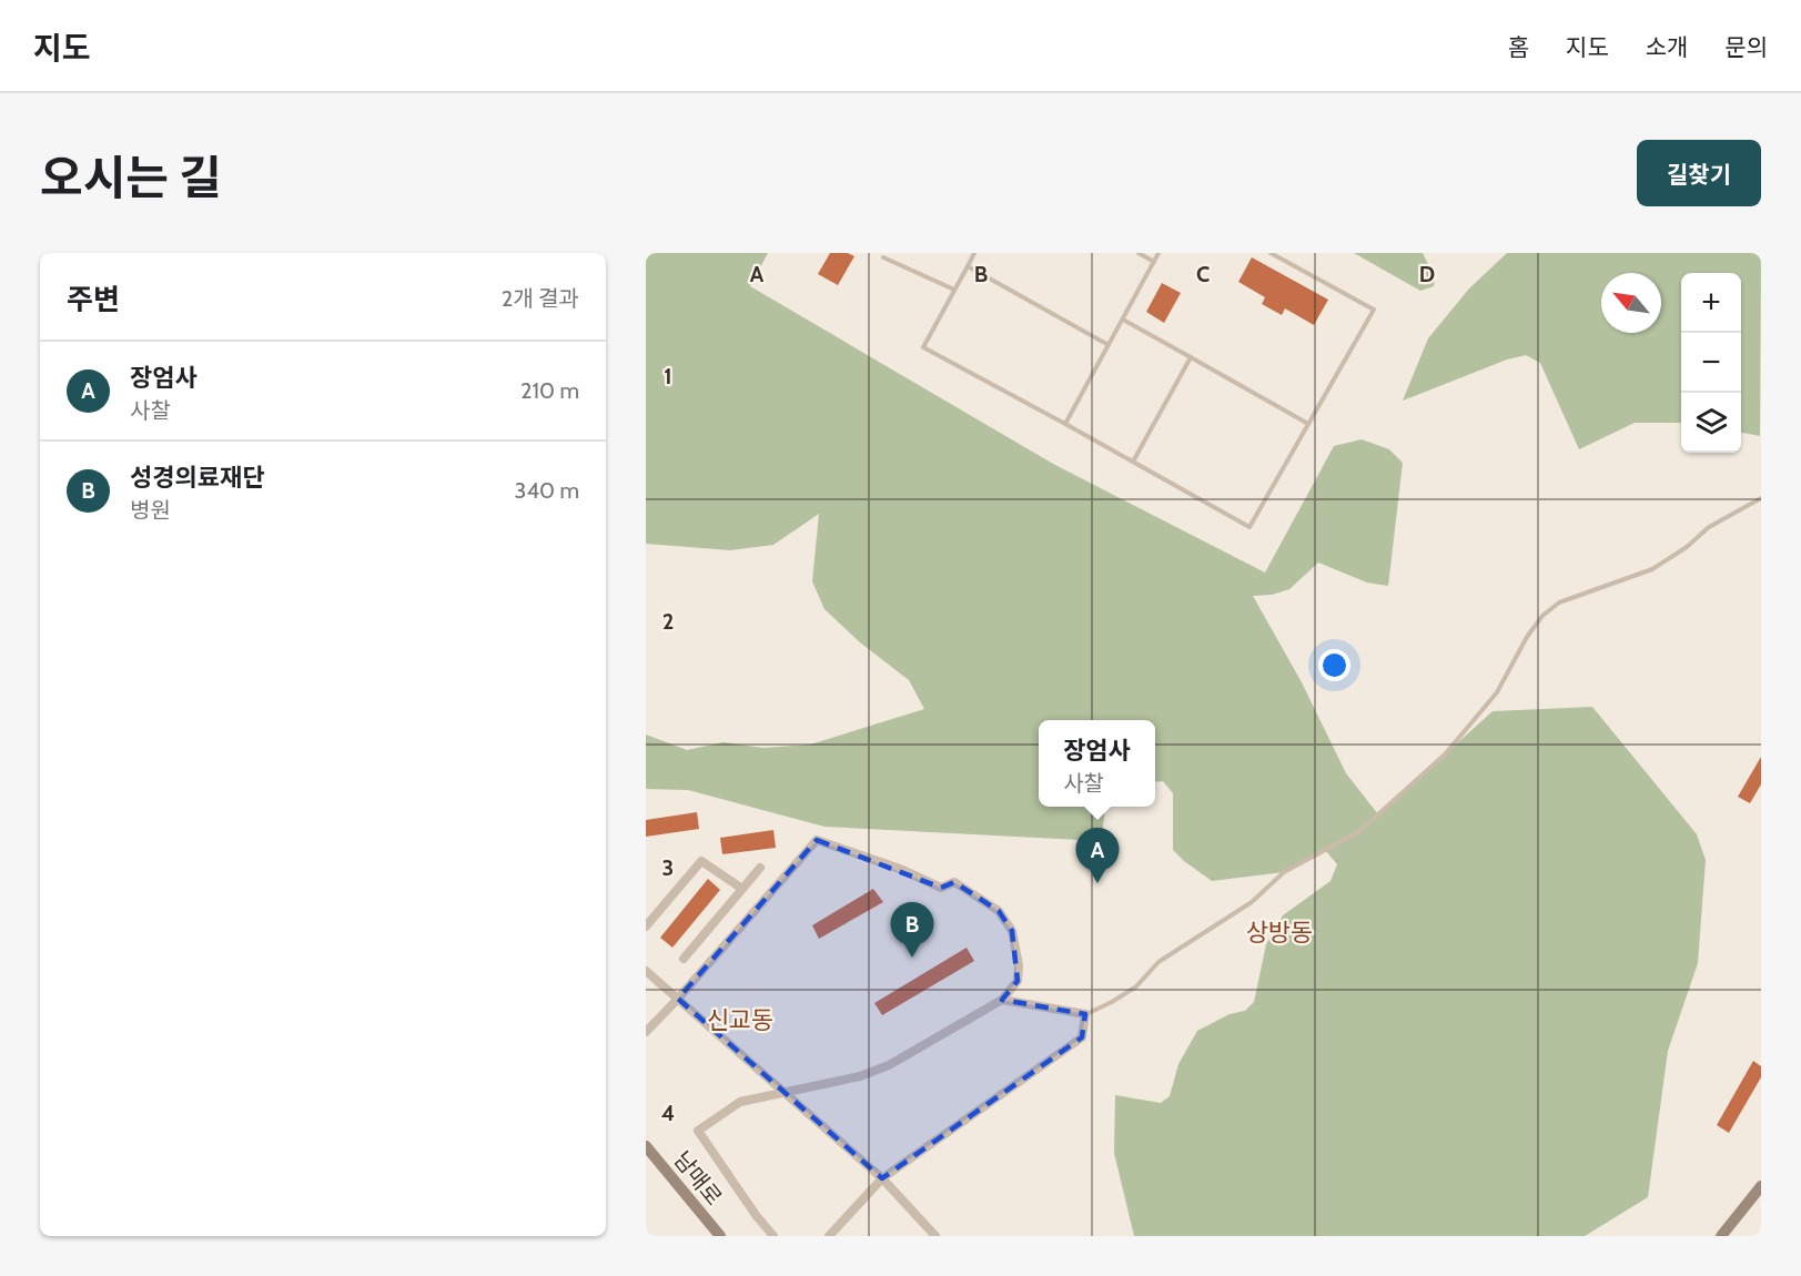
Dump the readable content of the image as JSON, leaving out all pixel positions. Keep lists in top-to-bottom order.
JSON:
{
  "streets": {
    "street": ["남매로"]
  },
  "districts": ["상방동", "신교동"],
  "north": "top left",
  "page": {
    "header": "지도",
    "nav": [
      "홈",
      "지도",
      "소개",
      "문의"
    ],
    "title": "오시는 길",
    "buttons": "길찾기",
    "heading": ["주변", "2개 결과"],
    "map_buttons": ["+", "−"],
    "list": [
      {
        "mark": "A",
        "name": "장엄사",
        "note": "사찰",
        "value": "210 m"
      },
      {
        "mark": "B",
        "name": "성경의료재단",
        "note": "병원",
        "value": "340 m"
      }
    ],
    "popup": ["장엄사", "사찰"],
    "pins": ["A", "B"]
  },
  "grid": {
    "columns": [
      "A",
      "B",
      "C",
      "D"
    ],
    "rows": [
      "1",
      "2",
      "3",
      "4"
    ]
  }
}
